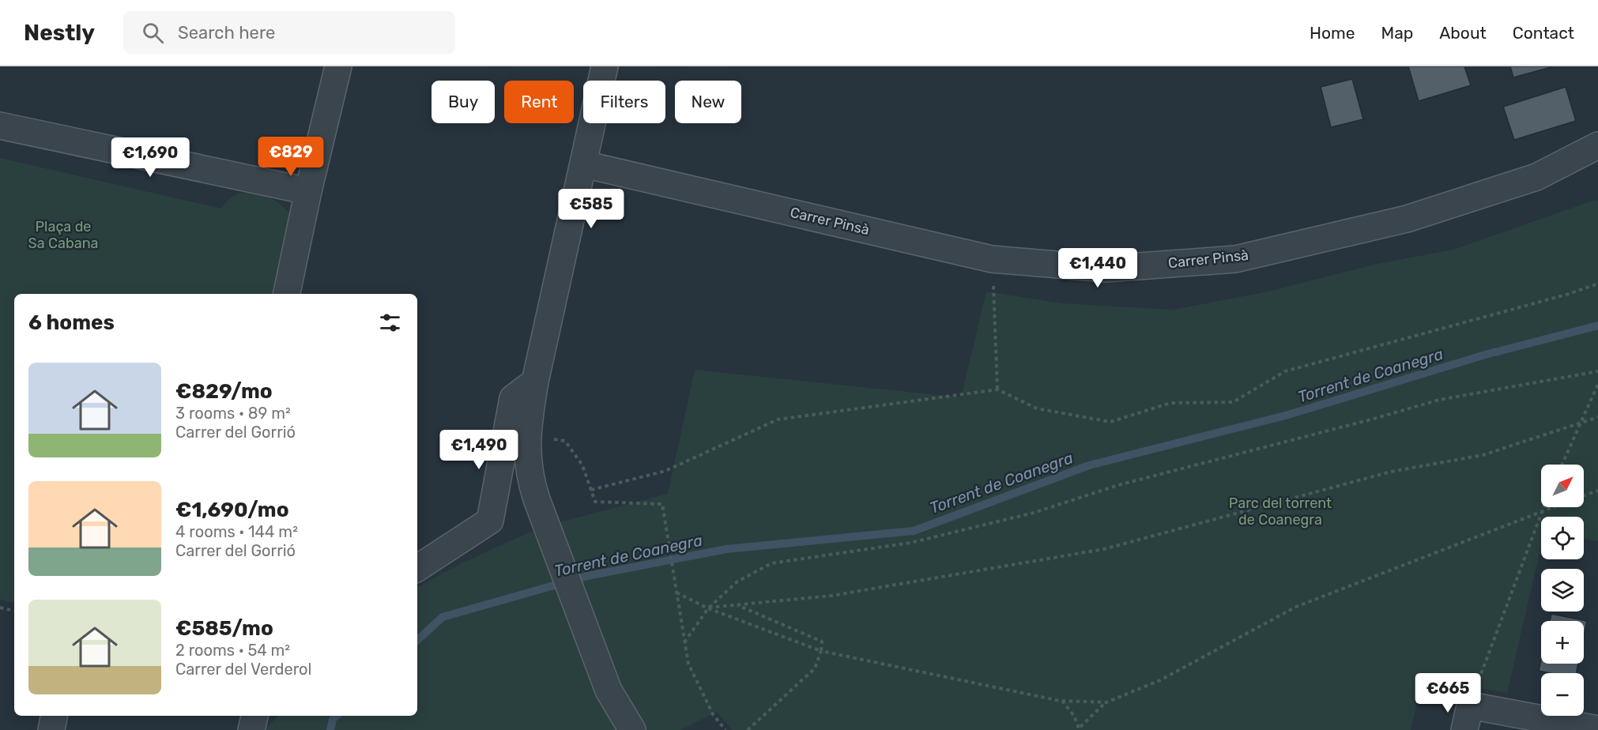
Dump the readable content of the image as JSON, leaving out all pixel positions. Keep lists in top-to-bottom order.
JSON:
{
  "streets": {
    "street": ["Carrer Pinsà"]
  },
  "water": ["Torrent de Coanegra"],
  "parks": ["Plaça de Sa Cabana", "Parc del torrent de Coanegra"],
  "north": "top right",
  "page": {
    "header": "Nestly",
    "search": "Search here",
    "nav": [
      "Home",
      "Map",
      "About",
      "Contact"
    ],
    "chip": [
      "Buy",
      "Rent",
      "Filters",
      "New"
    ],
    "price": [
      "€829",
      "€1,690",
      "€585",
      "€1,440",
      "€1,490",
      "€665"
    ],
    "heading": "6 homes",
    "list": [
      {
        "name": "€829/mo",
        "note": "3 rooms · 89 m² · Carrer del Gorrió"
      },
      {
        "name": "€1,690/mo",
        "note": "4 rooms · 144 m² · Carrer del Gorrió"
      },
      {
        "name": "€585/mo",
        "note": "2 rooms · 54 m² · Carrer del Verderol"
      }
    ],
    "map_buttons": ["+", "−"]
  }
}
